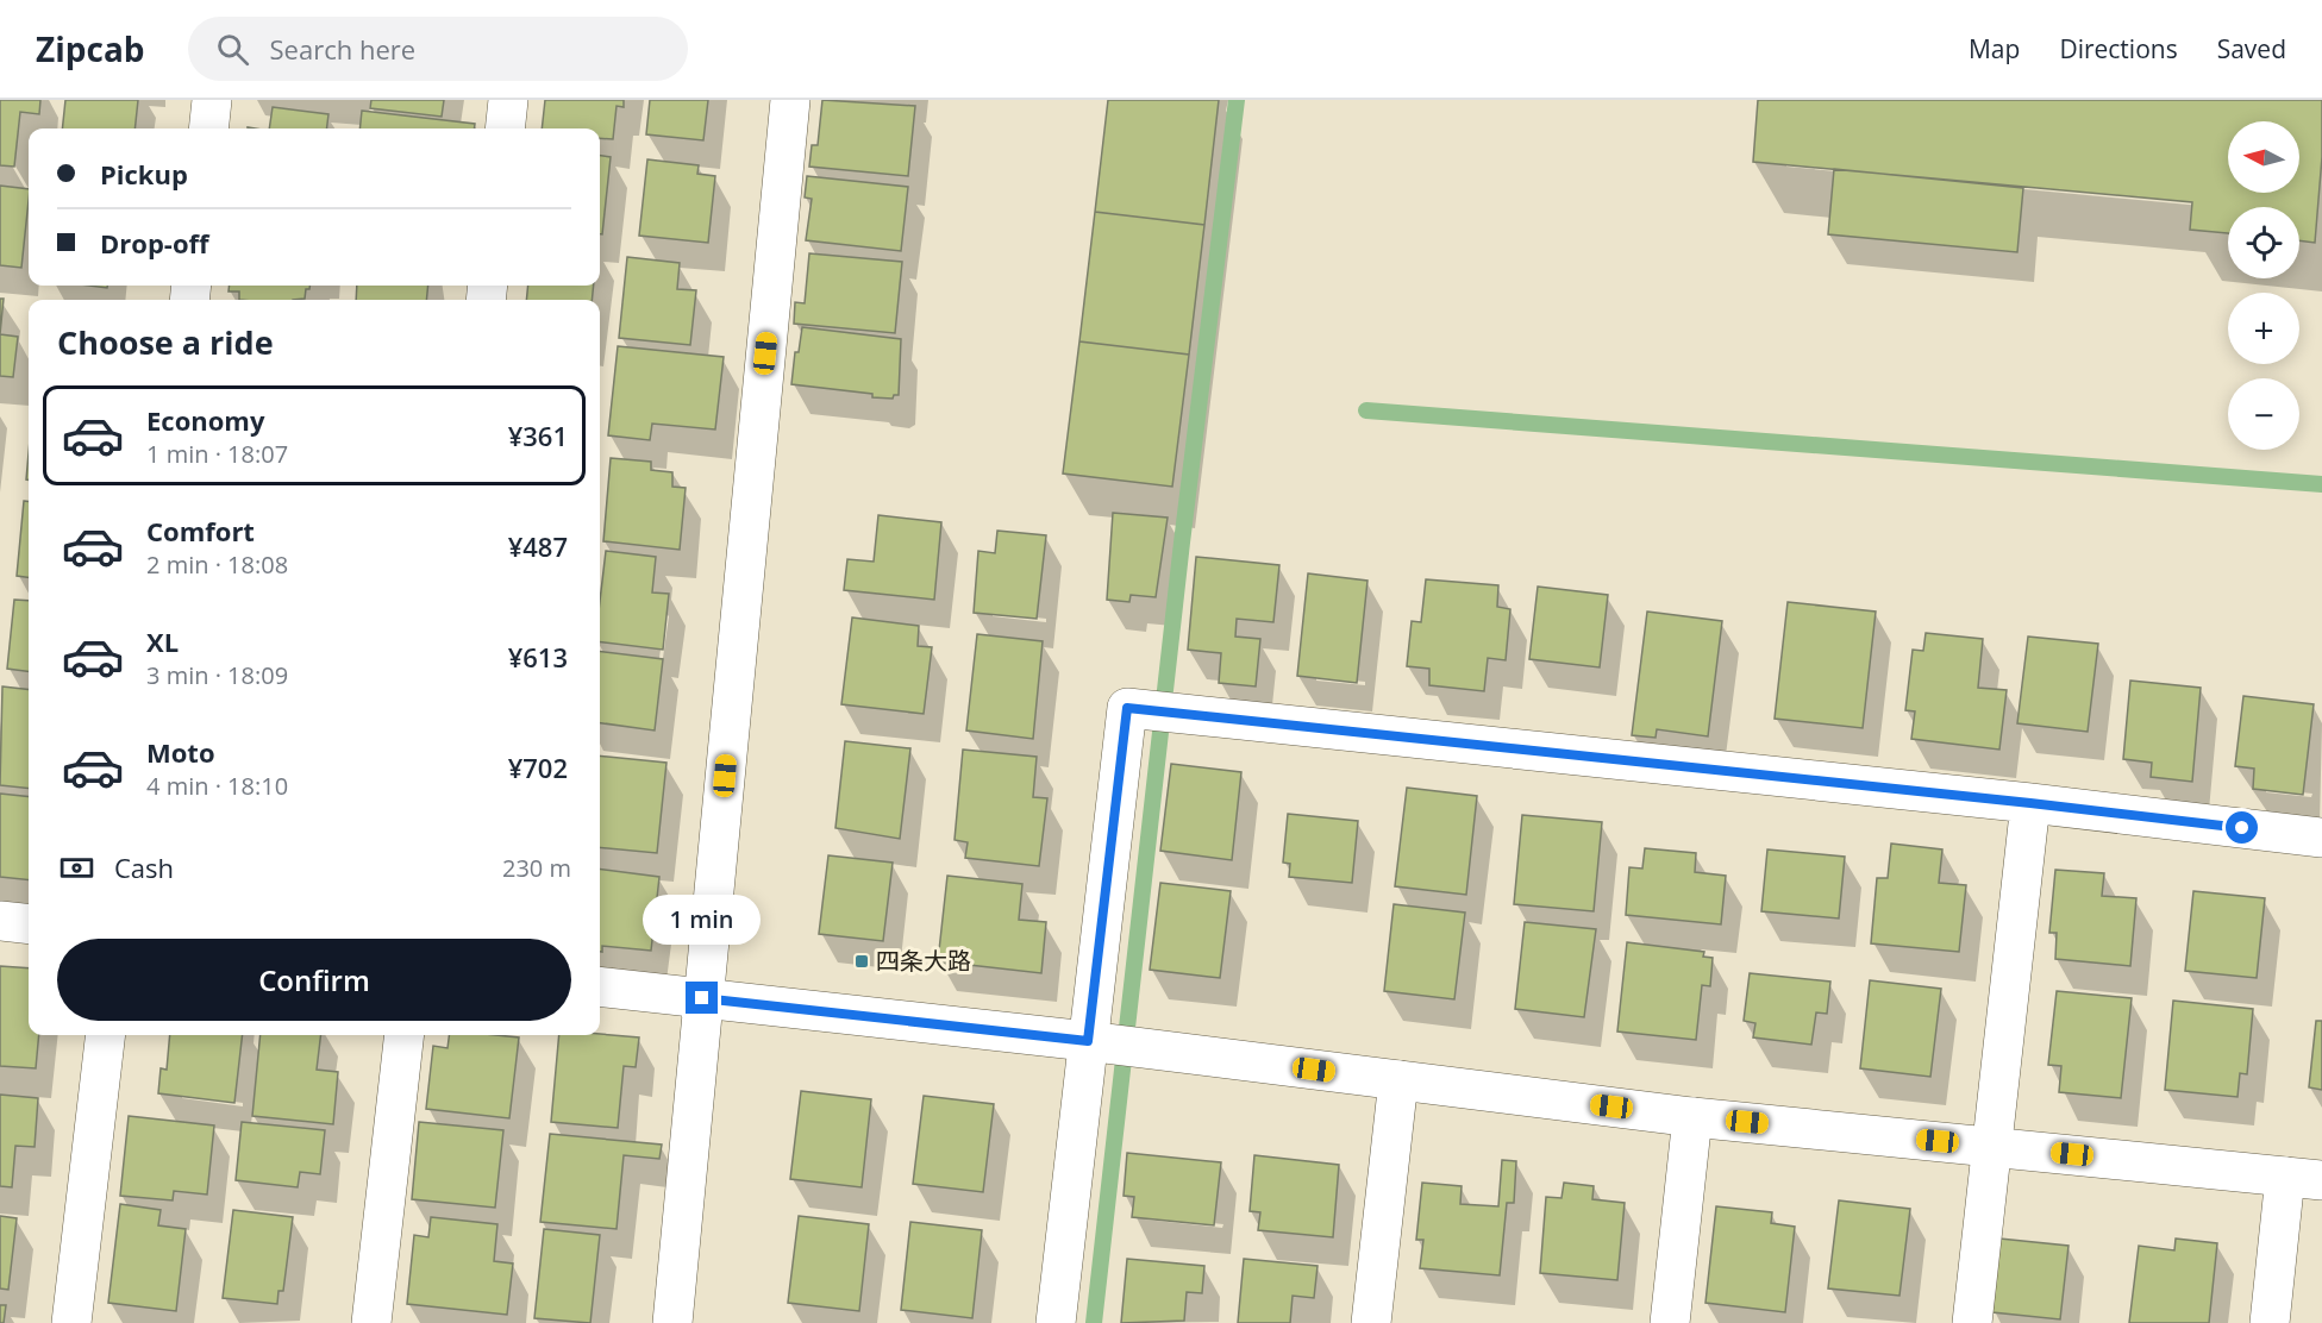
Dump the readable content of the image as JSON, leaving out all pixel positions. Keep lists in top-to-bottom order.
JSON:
{
  "places": {
    "transit": ["四条大路"]
  },
  "north": "left",
  "page": {
    "header": "Zipcab",
    "search": "Search here",
    "nav": ["Map", "Directions", "Saved"],
    "map_buttons": ["+", "−"],
    "banner": ["Pickup", "Drop-off"],
    "heading": "Choose a ride",
    "list": [
      {
        "name": "Economy",
        "note": "1 min · 18:07",
        "value": "¥361"
      },
      {
        "name": "Comfort",
        "note": "2 min · 18:08",
        "value": "¥487"
      },
      {
        "name": "XL",
        "note": "3 min · 18:09",
        "value": "¥613"
      },
      {
        "name": "Moto",
        "note": "4 min · 18:10",
        "value": "¥702"
      }
    ],
    "pay": ["Cash", "230 m"],
    "bubble": "1 min",
    "buttons": "Confirm"
  }
}
